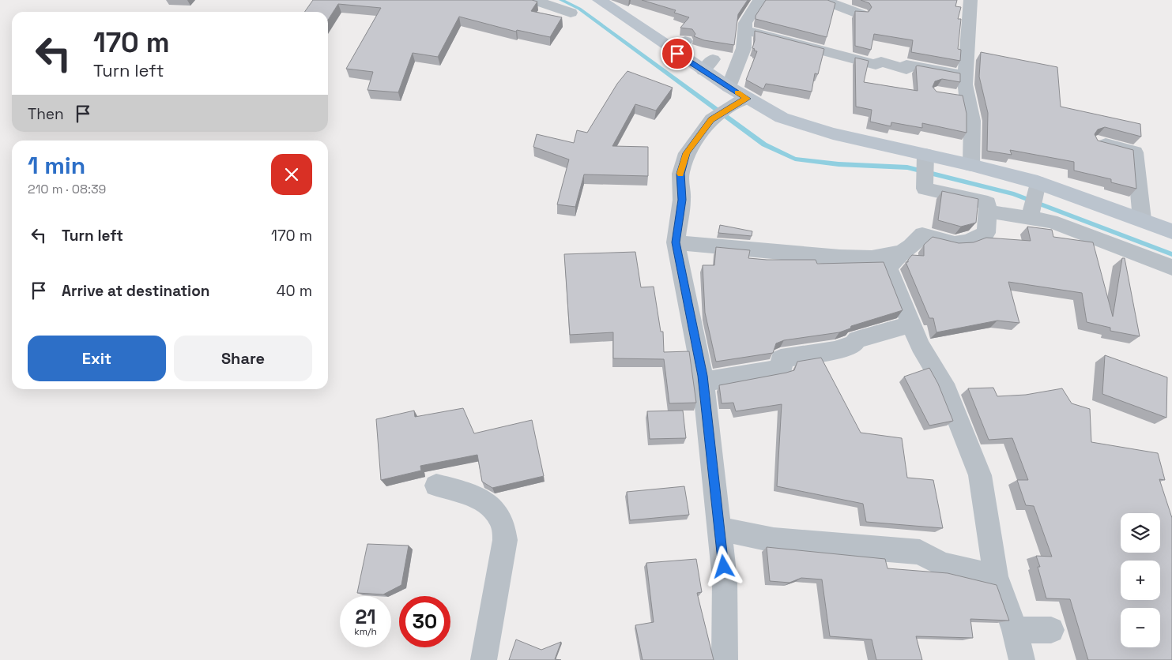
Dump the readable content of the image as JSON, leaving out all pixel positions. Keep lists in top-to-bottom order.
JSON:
{
  "page": {
    "turn": ["170 m", "Turn left"],
    "then": "Then",
    "heading": ["1 min", "210 m · 08:39"],
    "list": [
      {
        "name": "Turn left",
        "value": "170 m"
      },
      {
        "name": "Arrive at destination",
        "value": "40 m"
      }
    ],
    "buttons": ["Exit", "Share"],
    "map_buttons": ["+", "−"],
    "speed": "21 km/h",
    "limit": "30"
  }
}
